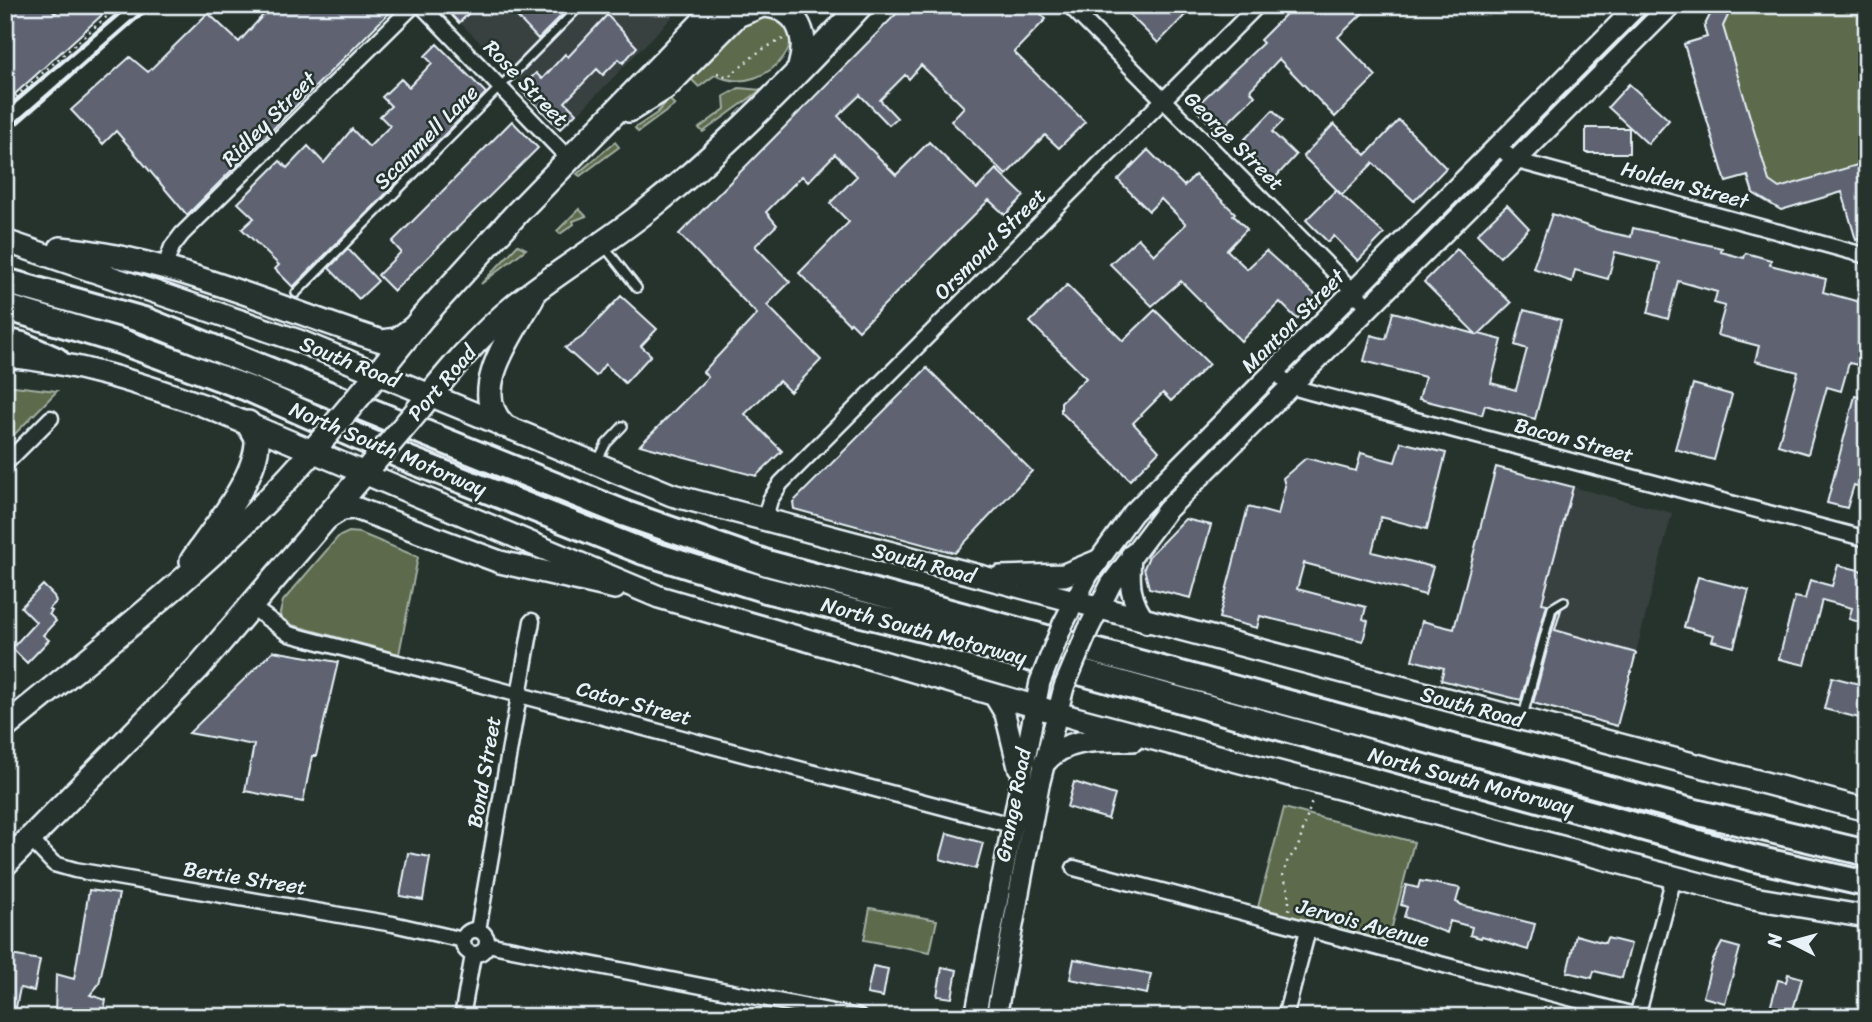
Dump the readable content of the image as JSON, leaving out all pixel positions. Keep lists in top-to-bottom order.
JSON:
{
  "streets": {
    "highway": ["Port Road", "North South Motorway"],
    "main road": ["Manton Street", "South Road", "Grange Road"],
    "street": [
      "Rose Street",
      "Ridley Street",
      "George Street",
      "Holden Street",
      "Orsmond Street",
      "Bacon Street",
      "Cator Street",
      "Bond Street",
      "Bertie Street",
      "Jervois Avenue"
    ],
    "lane": ["Scammell Lane"]
  },
  "crossings": [
    ["Rose Street", "Scammell Lane"],
    ["George Street", "Orsmond Street"],
    ["George Street", "Manton Street"],
    ["Holden Street", "Manton Street"],
    ["Orsmond Street", "South Road"],
    ["Manton Street", "South Road"],
    ["Manton Street", "Bacon Street"],
    ["Manton Street", "Grange Road"],
    ["South Road", "Port Road"],
    ["South Road", "Grange Road"],
    ["Port Road", "Cator Street"],
    ["Port Road", "Bertie Street"],
    ["Cator Street", "Bond Street"],
    ["Cator Street", "Grange Road"],
    ["Bond Street", "Bertie Street"]
  ],
  "north": "left"
}
